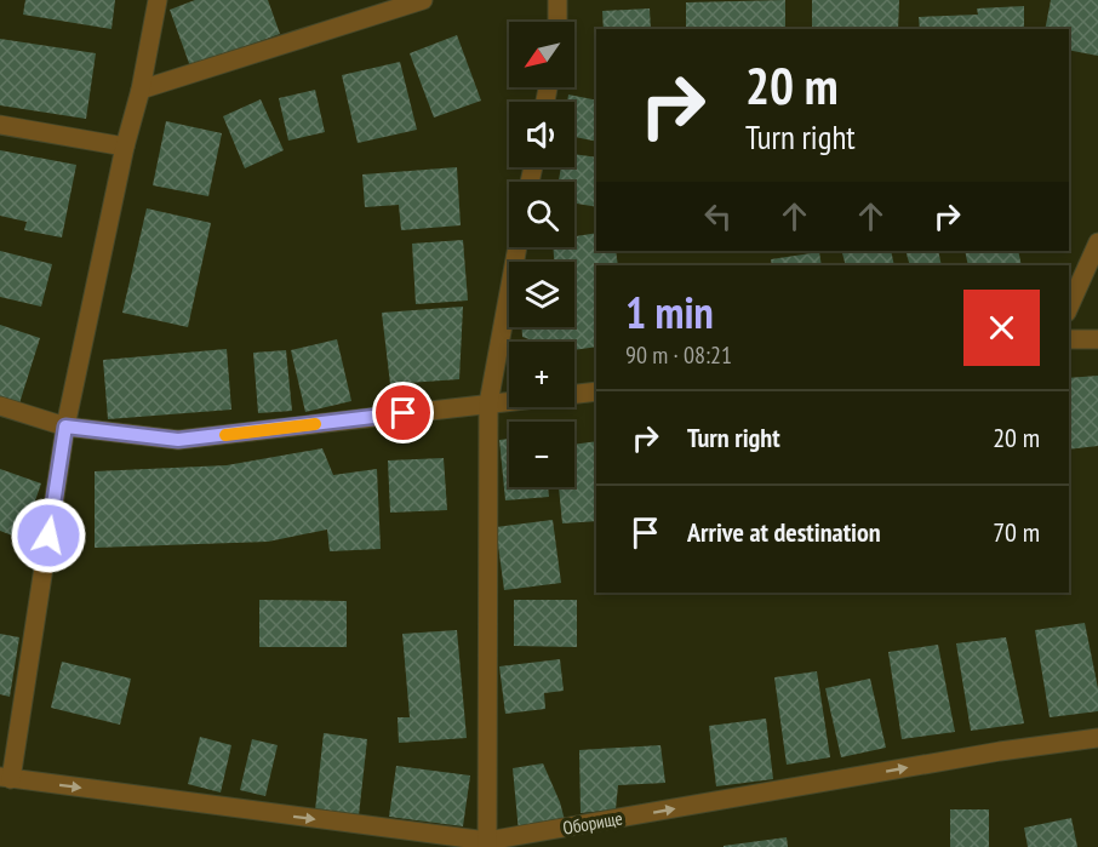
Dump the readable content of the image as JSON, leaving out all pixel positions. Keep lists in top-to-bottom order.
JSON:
{
  "streets": {
    "street": ["Оборище"]
  },
  "one_way": ["Оборище"],
  "north": "bottom left",
  "page": {
    "map_buttons": ["+", "−"],
    "turn": ["20 m", "Turn right"],
    "heading": ["1 min", "90 m · 08:21"],
    "list": [
      {
        "name": "Turn right",
        "value": "20 m"
      },
      {
        "name": "Arrive at destination",
        "value": "70 m"
      }
    ]
  }
}
